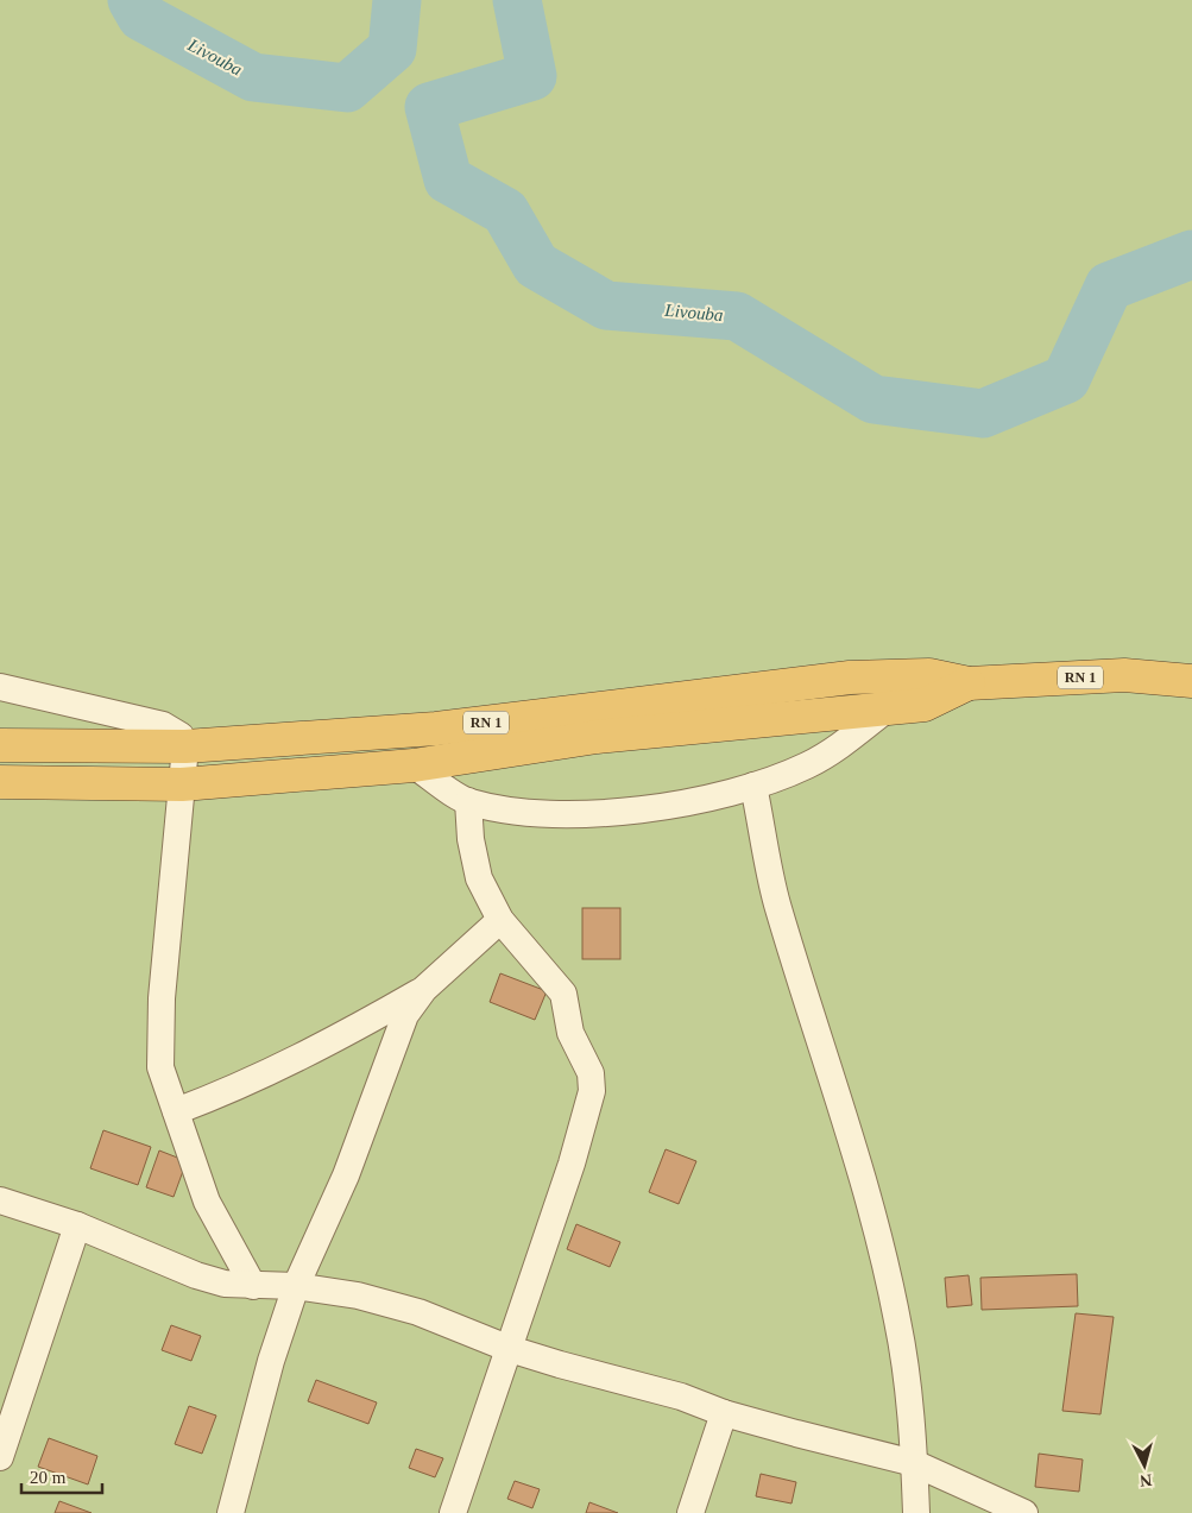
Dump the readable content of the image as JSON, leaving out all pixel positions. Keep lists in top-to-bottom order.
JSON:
{
  "streets": {
    "highway": ["RN 1"]
  },
  "water": ["Livouba"],
  "scale_bar": "20 m",
  "north": "bottom"
}
